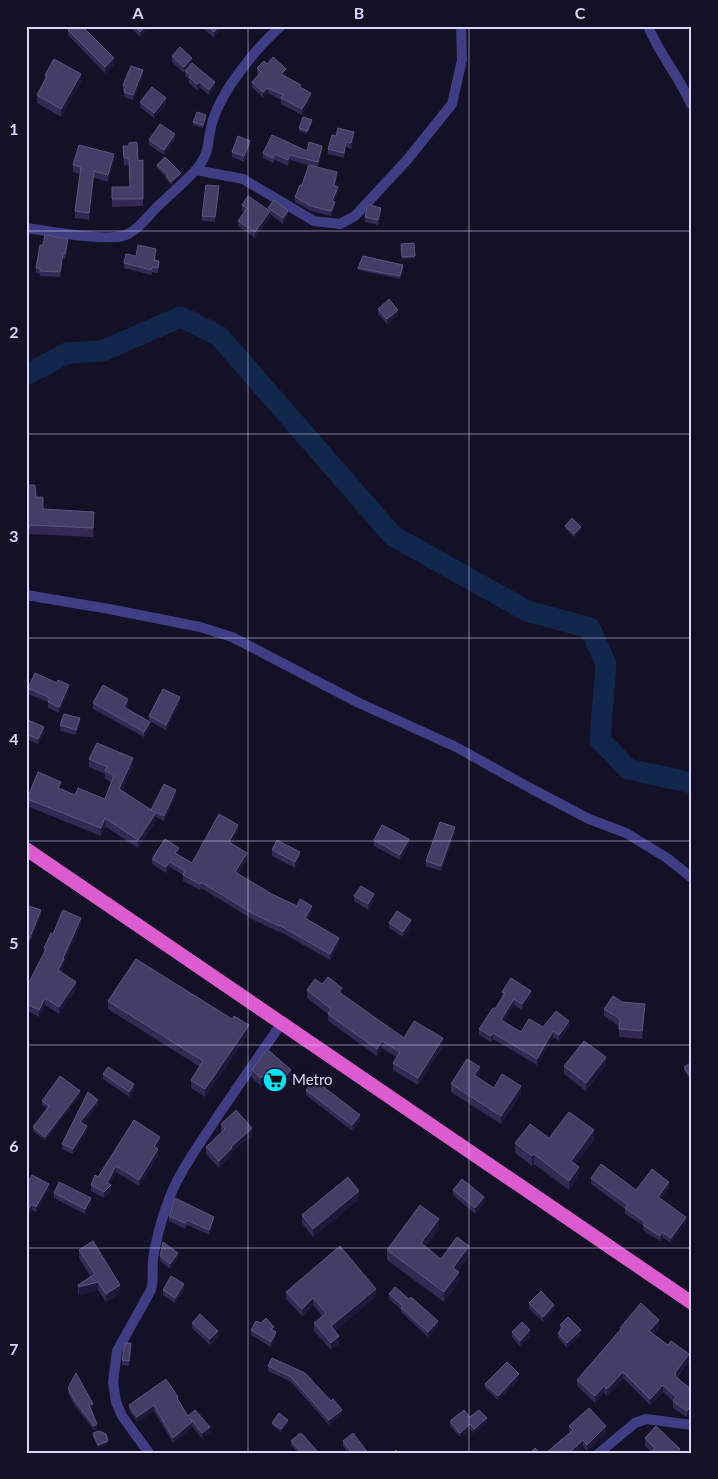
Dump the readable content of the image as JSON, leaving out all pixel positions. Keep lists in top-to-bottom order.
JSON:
{
  "places": {
    "supermarket": ["Metro"]
  },
  "grid": {
    "columns": ["A", "B", "C"],
    "rows": [
      "1",
      "2",
      "3",
      "4",
      "5",
      "6",
      "7"
    ]
  }
}
